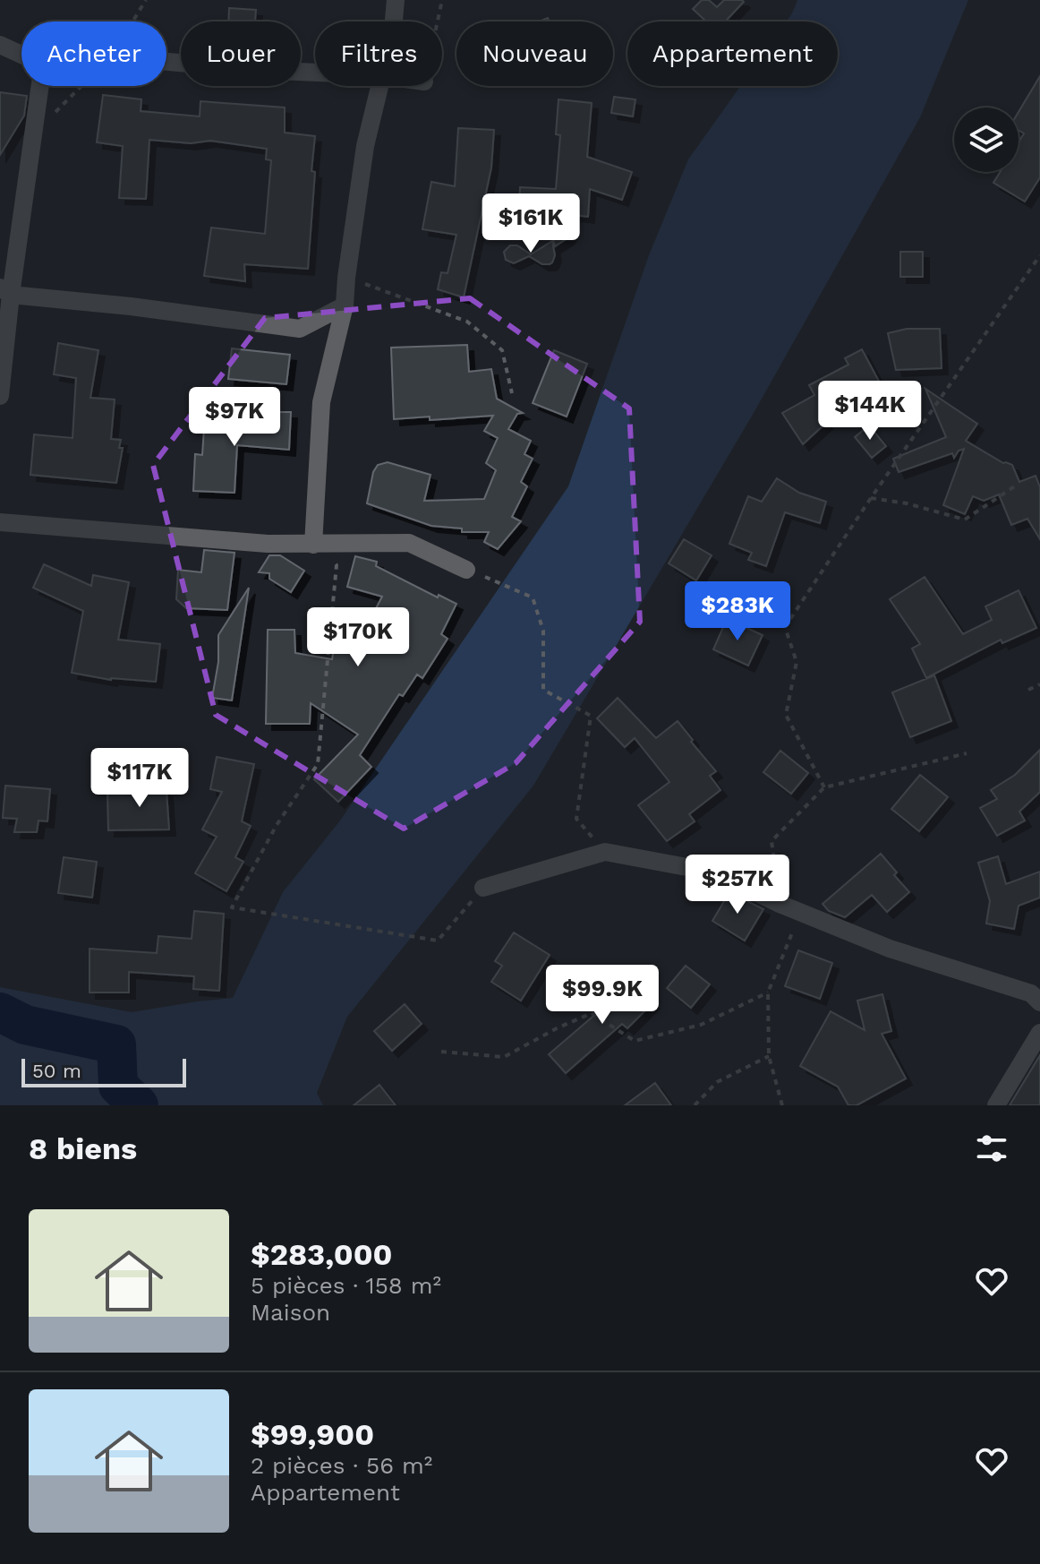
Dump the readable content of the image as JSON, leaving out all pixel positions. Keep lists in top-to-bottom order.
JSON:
{
  "scale_bar": "50 m",
  "page": {
    "chip": [
      "Acheter",
      "Louer",
      "Filtres",
      "Nouveau",
      "Appartement"
    ],
    "price": [
      "$161K",
      "$144K",
      "$97K",
      "$283K",
      "$170K",
      "$117K",
      "$257K",
      "$99.9K"
    ],
    "scale": "50 m",
    "heading": "8 biens",
    "list": [
      {
        "name": "$283,000",
        "note": "5 pièces · 158 m² · Maison"
      },
      {
        "name": "$99,900",
        "note": "2 pièces · 56 m² · Appartement"
      }
    ]
  }
}
